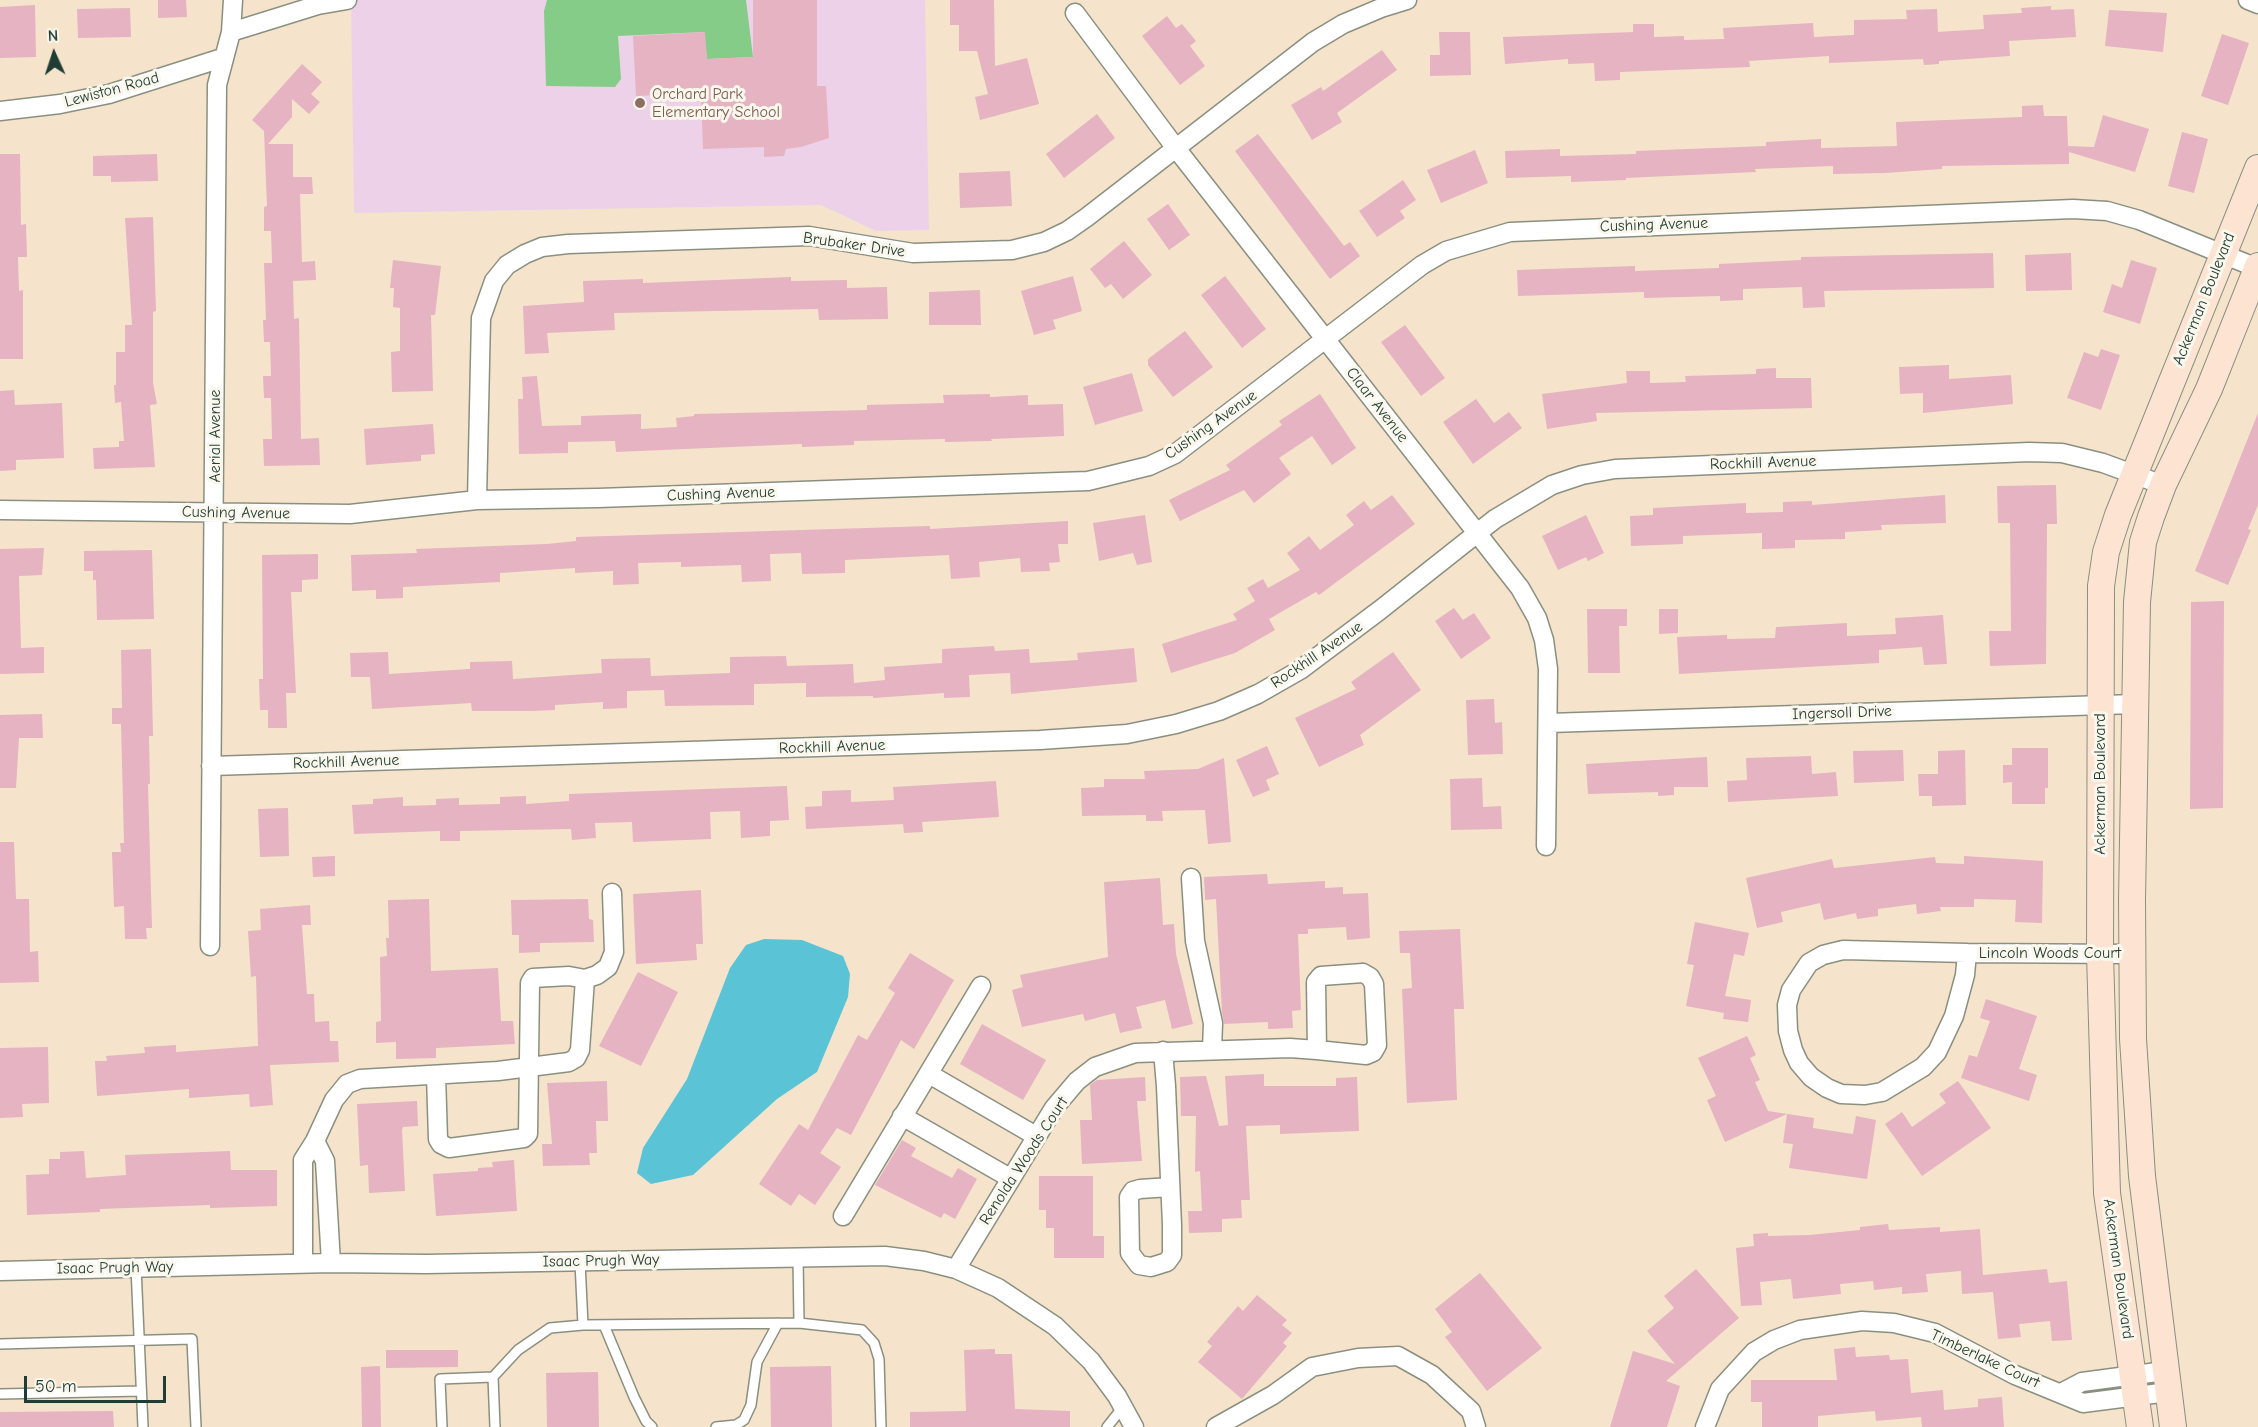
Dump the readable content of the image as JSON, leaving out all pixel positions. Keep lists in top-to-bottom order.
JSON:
{
  "streets": {
    "street": [
      "Lewiston Road",
      "Cushing Avenue",
      "Brubaker Drive",
      "Ackerman Boulevard",
      "Claar Avenue",
      "Aerial Avenue",
      "Rockhill Avenue",
      "Ingersoll Drive",
      "Lincoln Woods Court",
      "Renolda Woods Court",
      "Isaac Prugh Way",
      "Timberlake Court"
    ]
  },
  "crossings": [
    ["Lewiston Road", "Aerial Avenue"],
    ["Cushing Avenue", "Brubaker Drive"],
    ["Cushing Avenue", "Ackerman Boulevard"],
    ["Cushing Avenue", "Claar Avenue"],
    ["Cushing Avenue", "Aerial Avenue"],
    ["Brubaker Drive", "Claar Avenue"],
    ["Ackerman Boulevard", "Rockhill Avenue"],
    ["Ackerman Boulevard", "Ingersoll Drive"],
    ["Ackerman Boulevard", "Lincoln Woods Court"],
    ["Ackerman Boulevard", "Timberlake Court"],
    ["Claar Avenue", "Rockhill Avenue"],
    ["Claar Avenue", "Ingersoll Drive"],
    ["Aerial Avenue", "Rockhill Avenue"],
    ["Renolda Woods Court", "Isaac Prugh Way"]
  ],
  "places": ["Orchard Park Elementary School"],
  "scale_bar": "50 m",
  "north": "top"
}
